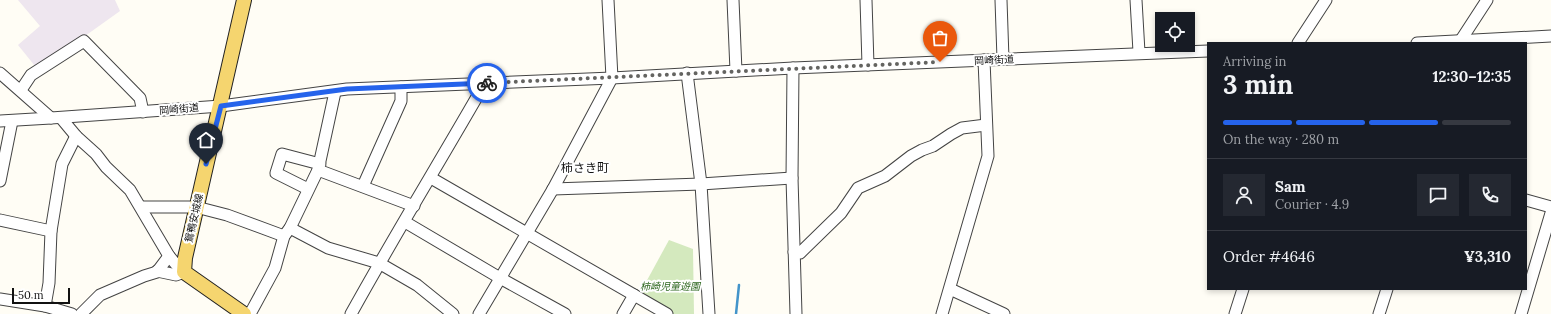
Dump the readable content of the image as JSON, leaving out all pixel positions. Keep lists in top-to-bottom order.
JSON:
{
  "streets": {
    "main road": ["鴛鴨安城線"],
    "street": ["岡崎街道"]
  },
  "crossings": [
    ["岡崎街道", "鴛鴨安城線"]
  ],
  "districts": ["柿さき町"],
  "parks": ["柿崎児童遊園"],
  "scale_bar": "50 m",
  "page": {
    "heading": ["3 min", "Arriving in", "12:30–12:35"],
    "panel": [
      "Sam",
      "Courier · 4.9",
      "Order #4646",
      "¥3,310"
    ],
    "bar": "On the way · 280 m",
    "scale": "50 m"
  }
}
